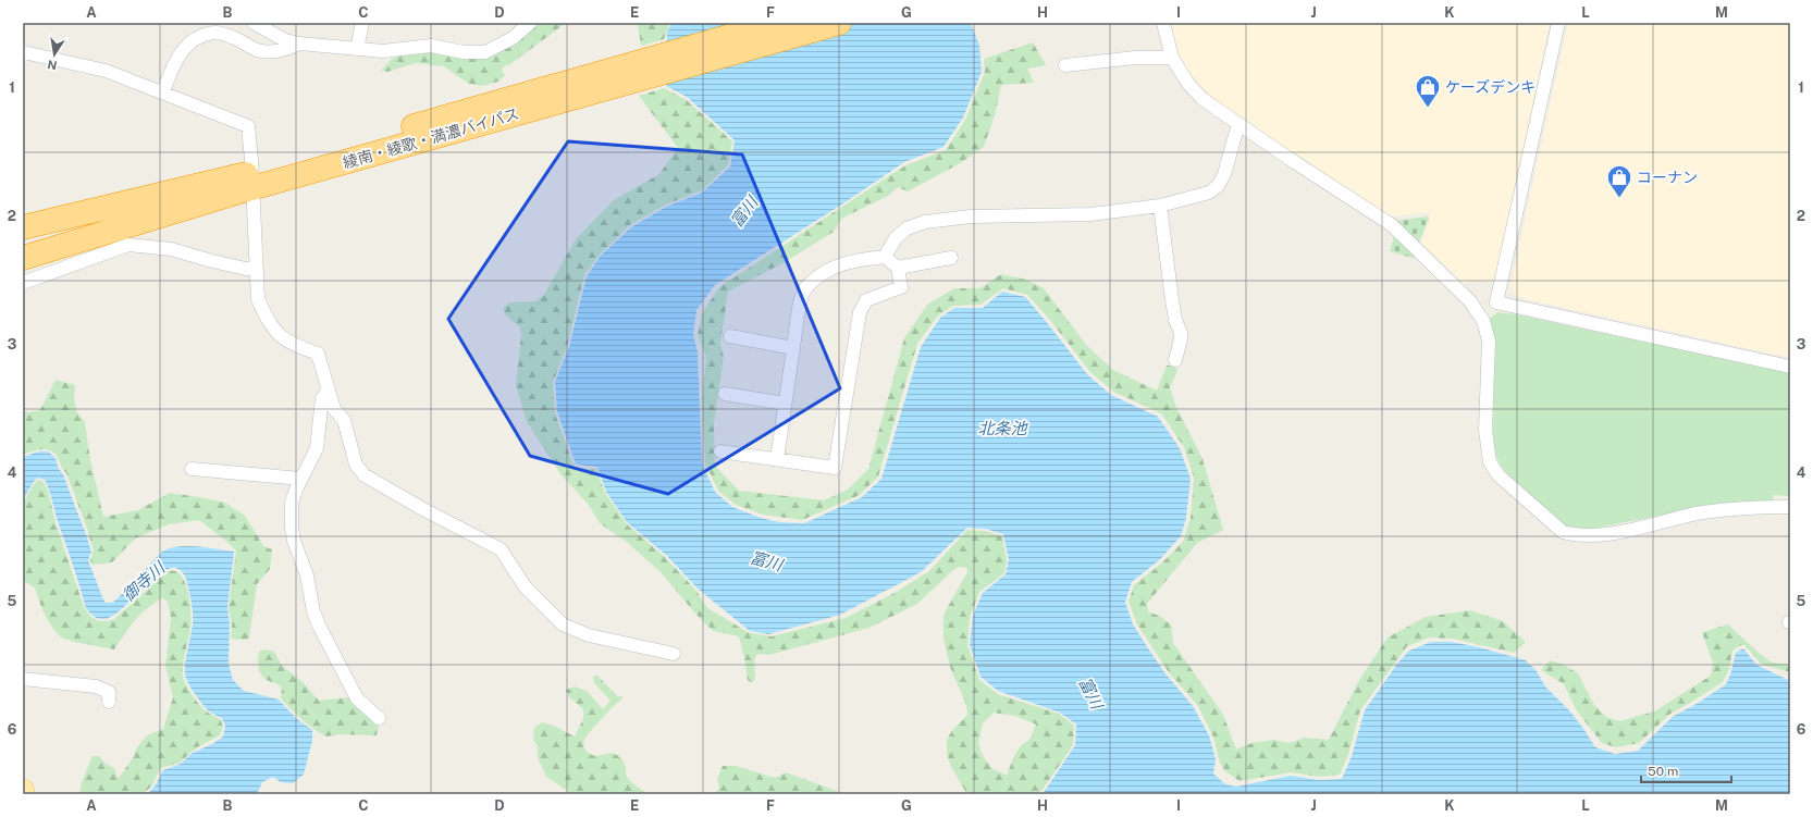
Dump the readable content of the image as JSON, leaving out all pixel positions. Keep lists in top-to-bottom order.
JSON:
{
  "streets": {
    "highway": ["綾南・綾歌・満濃バイパス"]
  },
  "water": ["富川", "北条池", "御寺川"],
  "places": {
    "shop": ["ケーズデンキ", "コーナン"]
  },
  "scale_bar": "50 m",
  "north": "bottom",
  "grid": {
    "columns": [
      "A",
      "B",
      "C",
      "D",
      "E",
      "F",
      "G",
      "H",
      "I",
      "J",
      "K",
      "L",
      "M"
    ],
    "rows": [
      "1",
      "2",
      "3",
      "4",
      "5",
      "6"
    ]
  }
}
